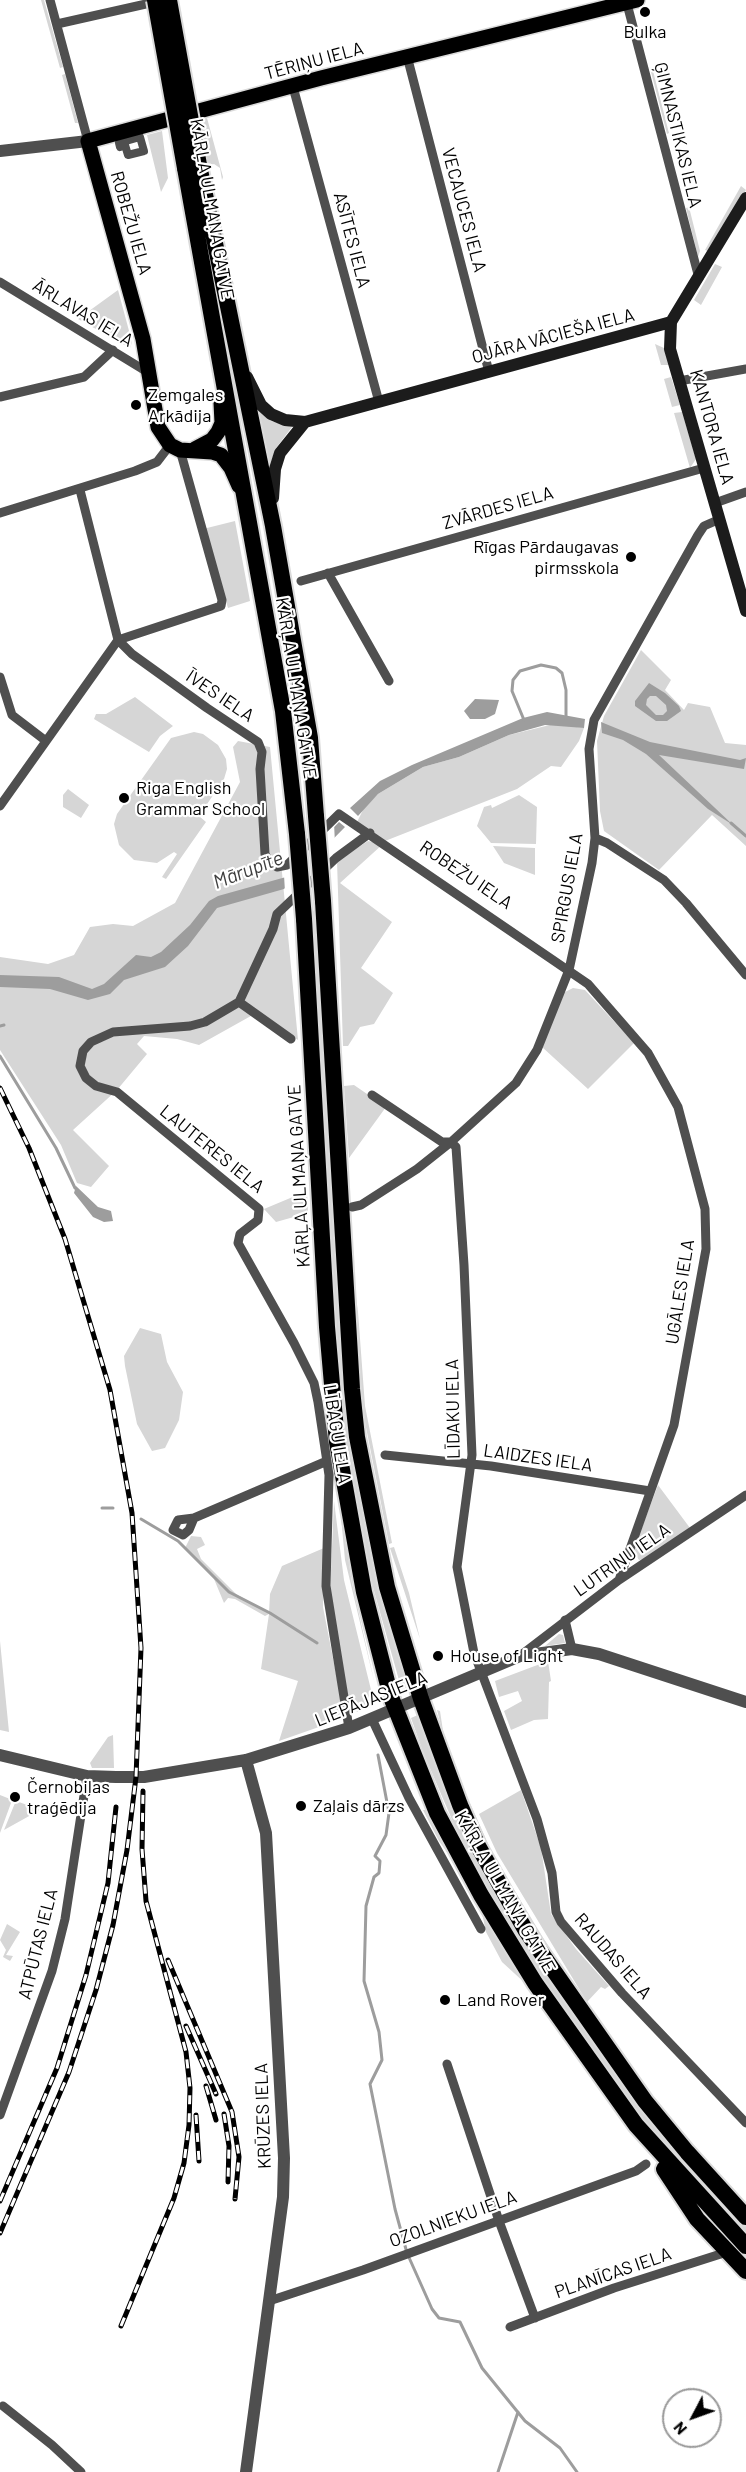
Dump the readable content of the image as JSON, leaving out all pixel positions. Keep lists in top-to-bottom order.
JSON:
{
  "streets": {
    "highway": ["KĀRĻA ULMAŅA GATVE"],
    "main road": [
      "TĒRIŅU IELA",
      "ROBEŽU IELA",
      "OJĀRA VĀCIEŠA IELA",
      "KANTORA IELA"
    ],
    "street": [
      "ĢIMNASTIKAS IELA",
      "VECAUCES IELA",
      "ASĪTES IELA",
      "ĀRLAVAS IELA",
      "ZVĀRDES IELA",
      "ĪVES IELA",
      "SPIRGUS IELA",
      "LAUTERES IELA",
      "UGĀLES IELA",
      "LĪDAKU IELA",
      "LĪBAGU IELA",
      "LAIDZES IELA",
      "LUTRIŅU IELA",
      "LIEPĀJAS IELA",
      "ATPŪTAS IELA",
      "RAUDAS IELA",
      "KRŪZES IELA",
      "OZOLNIEKU IELA",
      "PLANĪCAS IELA"
    ]
  },
  "crossings": [
    ["TĒRIŅU IELA", "ĢIMNASTIKAS IELA"],
    ["TĒRIŅU IELA", "VECAUCES IELA"],
    ["TĒRIŅU IELA", "ROBEŽU IELA"],
    ["TĒRIŅU IELA", "ASĪTES IELA"],
    ["KĀRĻA ULMAŅA GATVE", "OJĀRA VĀCIEŠA IELA"],
    ["KĀRĻA ULMAŅA GATVE", "LIEPĀJAS IELA"],
    ["VECAUCES IELA", "OJĀRA VĀCIEŠA IELA"],
    ["ROBEŽU IELA", "ĀRLAVAS IELA"],
    ["ROBEŽU IELA", "ĪVES IELA"],
    ["ROBEŽU IELA", "SPIRGUS IELA"],
    ["ROBEŽU IELA", "UGĀLES IELA"],
    ["ASĪTES IELA", "OJĀRA VĀCIEŠA IELA"],
    ["OJĀRA VĀCIEŠA IELA", "KANTORA IELA"],
    ["KANTORA IELA", "ZVĀRDES IELA"],
    ["KANTORA IELA", "SPIRGUS IELA"],
    ["SPIRGUS IELA", "UGĀLES IELA"],
    ["SPIRGUS IELA", "LĪDAKU IELA"],
    ["LAUTERES IELA", "LĪBAGU IELA"],
    ["UGĀLES IELA", "LAIDZES IELA"],
    ["UGĀLES IELA", "LUTRIŅU IELA"],
    ["LĪDAKU IELA", "LAIDZES IELA"],
    ["LĪDAKU IELA", "LIEPĀJAS IELA"],
    ["LĪDAKU IELA", "RAUDAS IELA"],
    ["LĪBAGU IELA", "LIEPĀJAS IELA"],
    ["LUTRIŅU IELA", "LIEPĀJAS IELA"],
    ["LIEPĀJAS IELA", "ATPŪTAS IELA"],
    ["LIEPĀJAS IELA", "RAUDAS IELA"],
    ["LIEPĀJAS IELA", "KRŪZES IELA"],
    ["KRŪZES IELA", "OZOLNIEKU IELA"]
  ],
  "water": ["Mārupīte"],
  "places": [
    "Bulka",
    "Zemgales Arkādija",
    "Rīgas Pārdaugavas pirmsskola",
    "Riga English Grammar School",
    "House of Light",
    "Černobiļas traģēdija",
    "Zaļais dārzs",
    "Land Rover"
  ],
  "north": "bottom left"
}
